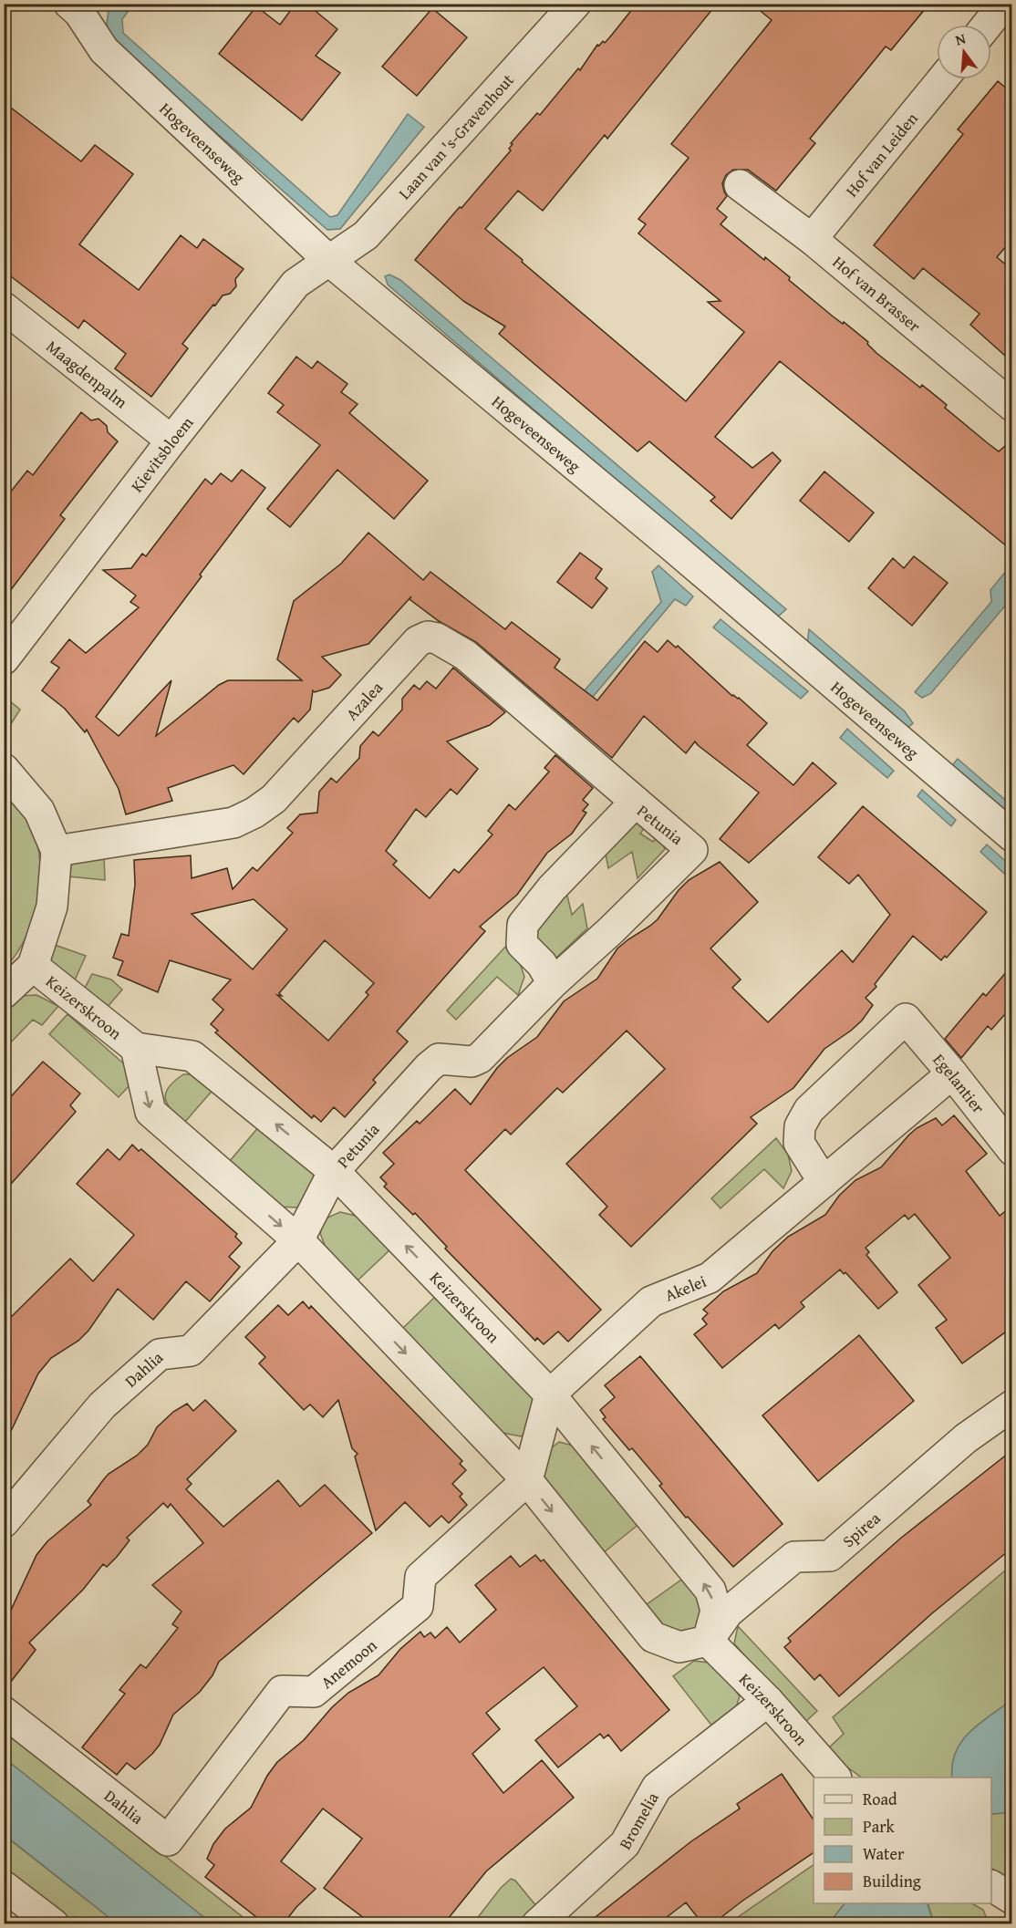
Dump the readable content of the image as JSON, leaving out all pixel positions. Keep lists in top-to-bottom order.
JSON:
{
  "streets": {
    "street": [
      "Laan van 's-Gravenhout",
      "Hogeveenseweg",
      "Hof van Leiden",
      "Hof van Brasser",
      "Maagdenpalm",
      "Kievitsbloem",
      "Azalea",
      "Petunia",
      "Keizerskroon",
      "Egelantier",
      "Akelei",
      "Dahlia",
      "Spirea",
      "Anemoon",
      "Bromelia"
    ]
  },
  "crossings": [
    ["Laan van 's-Gravenhout", "Hogeveenseweg"],
    ["Laan van 's-Gravenhout", "Kievitsbloem"],
    ["Hogeveenseweg", "Kievitsbloem"],
    ["Hof van Leiden", "Hof van Brasser"],
    ["Maagdenpalm", "Kievitsbloem"],
    ["Azalea", "Petunia"],
    ["Petunia", "Keizerskroon"],
    ["Petunia", "Dahlia"],
    ["Keizerskroon", "Akelei"],
    ["Keizerskroon", "Dahlia"],
    ["Keizerskroon", "Spirea"],
    ["Keizerskroon", "Anemoon"],
    ["Keizerskroon", "Bromelia"],
    ["Egelantier", "Akelei"],
    ["Dahlia", "Anemoon"]
  ],
  "legend": [
    "Road",
    "Park",
    "Water",
    "Building"
  ],
  "north": "top"
}
